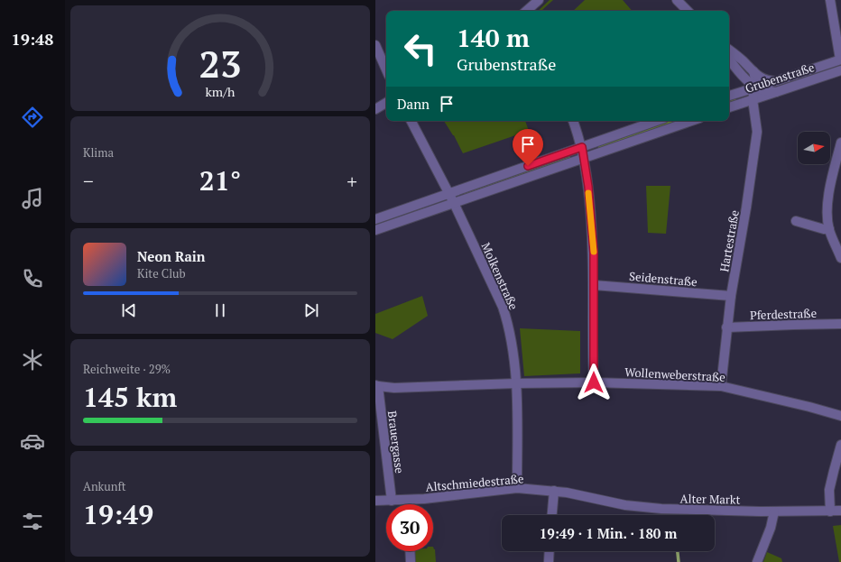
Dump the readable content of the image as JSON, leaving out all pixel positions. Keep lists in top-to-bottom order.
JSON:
{
  "streets": {
    "street": [
      "Grubenstraße",
      "Hartestraße",
      "Molkenstraße",
      "Seidenstraße",
      "Pferdestraße",
      "Wollenweberstraße",
      "Brauergasse",
      "Altschmiedestraße",
      "Alter Markt"
    ]
  },
  "crossings": [
    ["Grubenstraße", "Hartestraße"],
    ["Hartestraße", "Seidenstraße"],
    ["Hartestraße", "Pferdestraße"],
    ["Hartestraße", "Wollenweberstraße"],
    ["Molkenstraße", "Wollenweberstraße"],
    ["Molkenstraße", "Altschmiedestraße"],
    ["Wollenweberstraße", "Brauergasse"],
    ["Brauergasse", "Altschmiedestraße"],
    ["Altschmiedestraße", "Alter Markt"]
  ],
  "north": "right",
  "page": {
    "tabs": "19:48",
    "turn": ["140 m", "Grubenstraße"],
    "then": "Dann",
    "tile": [
      "Klima",
      ["Reichweite · 29%", "145 km"],
      ["Ankunft", "19:49"]
    ],
    "heat": ["−", "21°", "+"],
    "song": ["Neon Rain", "Kite Club"],
    "limit": "30",
    "trip": "19:49 · 1 Min. · 180 m",
    "gauge": ["23", "km/h"]
  }
}
